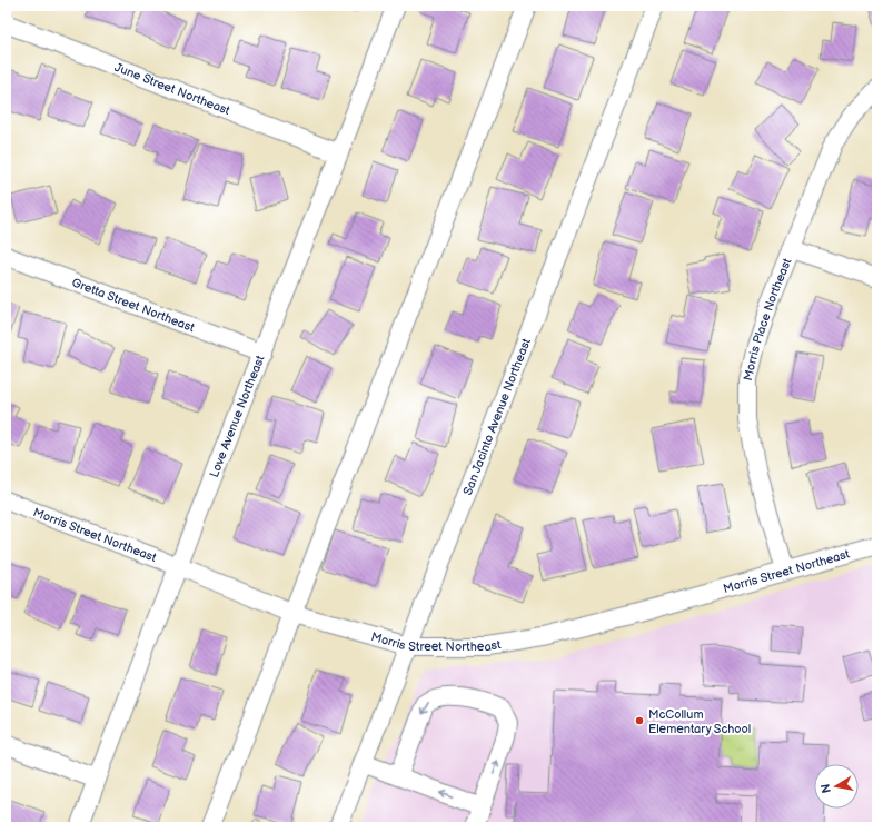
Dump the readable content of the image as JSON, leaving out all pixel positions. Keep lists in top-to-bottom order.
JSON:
{
  "streets": {
    "street": [
      "June Street Northeast",
      "Gretta Street Northeast",
      "Morris Place Northeast",
      "Love Avenue Northeast",
      "San Jacinto Avenue Northeast",
      "Morris Street Northeast"
    ]
  },
  "crossings": [
    ["June Street Northeast", "Love Avenue Northeast"],
    ["Gretta Street Northeast", "Love Avenue Northeast"],
    ["Morris Place Northeast", "Morris Street Northeast"],
    ["Love Avenue Northeast", "Morris Street Northeast"],
    ["San Jacinto Avenue Northeast", "Morris Street Northeast"]
  ],
  "places": ["McCollum Elementary School"],
  "north": "left"
}
